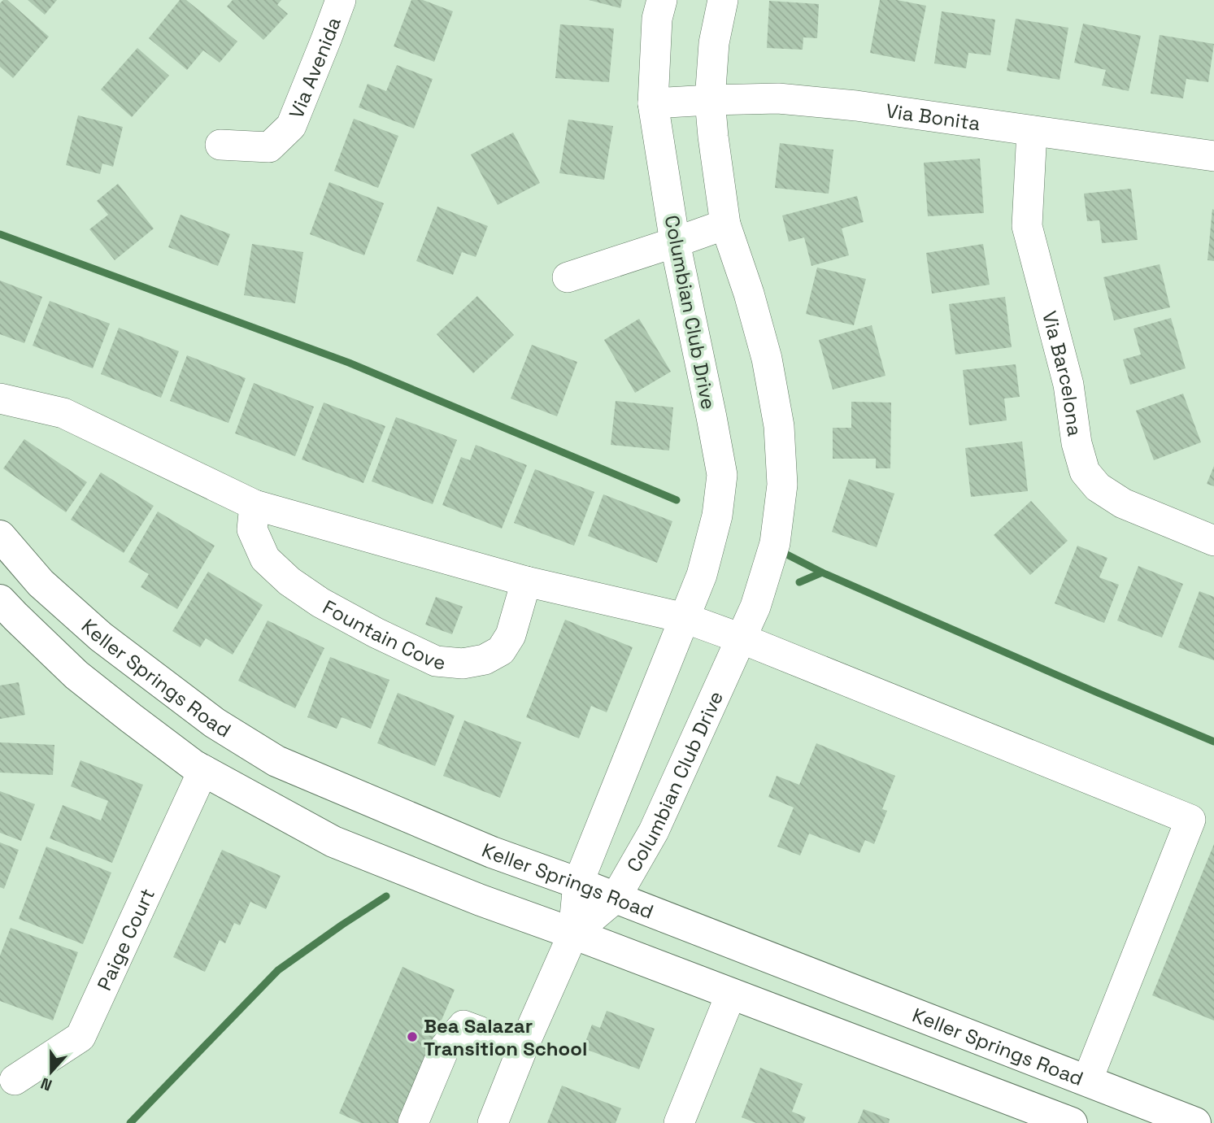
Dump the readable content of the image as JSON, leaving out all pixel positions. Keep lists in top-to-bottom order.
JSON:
{
  "streets": {
    "main road": ["Keller Springs Road"],
    "street": [
      "Via Avenida",
      "Via Bonita",
      "Columbian Club Drive",
      "Via Barcelona",
      "Fountain Cove",
      "Paige Court"
    ]
  },
  "crossings": [
    ["Via Bonita", "Columbian Club Drive"],
    ["Via Bonita", "Via Barcelona"],
    ["Columbian Club Drive", "Keller Springs Road"]
  ],
  "places": ["Bea Salazar Transition School"],
  "north": "bottom"
}
